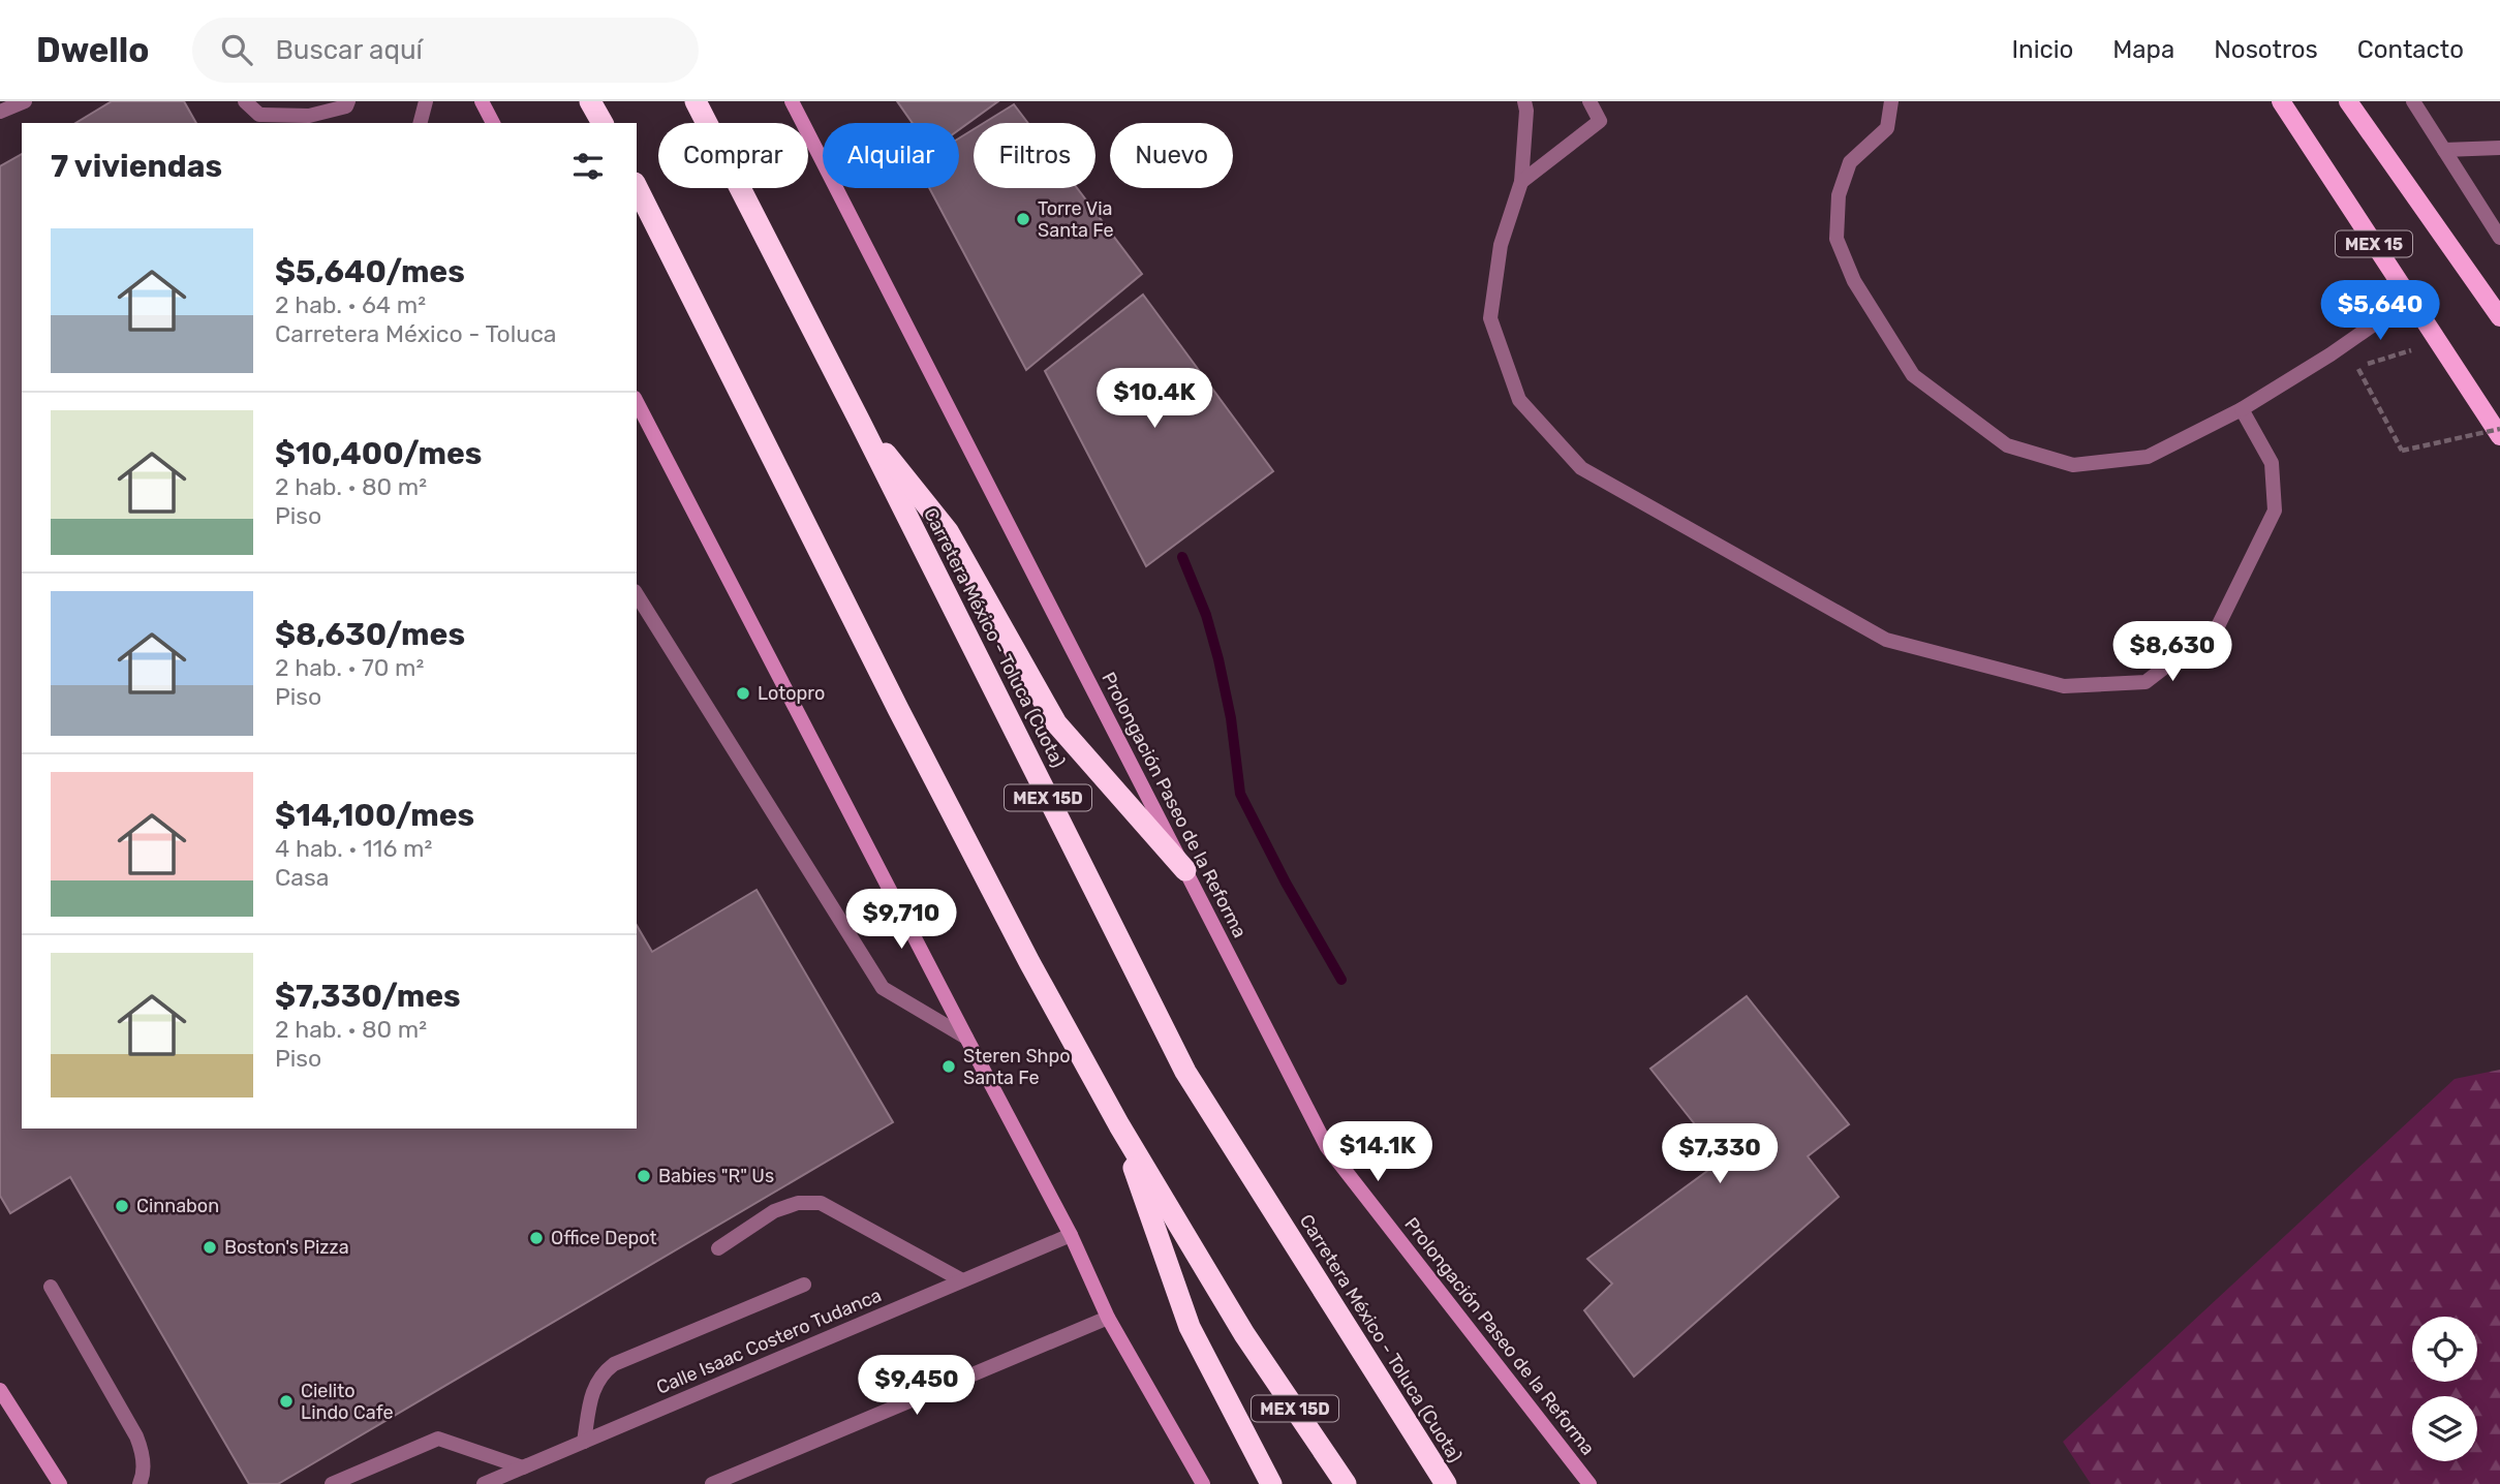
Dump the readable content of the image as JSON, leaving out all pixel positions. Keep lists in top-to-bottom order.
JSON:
{
  "streets": {
    "highway": ["Carretera México - Toluca (Cuota)", "MEX 15D"],
    "main road": ["MEX 15", "Prolongación Paseo de la Reforma"],
    "street": ["Calle Isaac Costero Tudanca"]
  },
  "places": [
    "Torre Via Santa Fe",
    "Lotopro",
    "Steren Shpo Santa Fe",
    "Babies \"R\" Us",
    "Cinnabon",
    "Office Depot",
    "Boston's Pizza",
    "Cielito Lindo Cafe"
  ],
  "page": {
    "header": "Dwello",
    "search": "Buscar aquí",
    "nav": [
      "Inicio",
      "Mapa",
      "Nosotros",
      "Contacto"
    ],
    "chip": [
      "Comprar",
      "Alquilar",
      "Filtros",
      "Nuevo"
    ],
    "heading": "7 viviendas",
    "list": [
      {
        "name": "$5,640/mes",
        "note": "2 hab. · 64 m² · Carretera México - Toluca"
      },
      {
        "name": "$10,400/mes",
        "note": "2 hab. · 80 m² · Piso"
      },
      {
        "name": "$8,630/mes",
        "note": "2 hab. · 70 m² · Piso"
      },
      {
        "name": "$14,100/mes",
        "note": "4 hab. · 116 m² · Casa"
      },
      {
        "name": "$7,330/mes",
        "note": "2 hab. · 80 m² · Piso"
      }
    ],
    "price": [
      "$5,640",
      "$10.4K",
      "$8,630",
      "$9,710",
      "$14.1K",
      "$7,330",
      "$9,450"
    ]
  }
}
